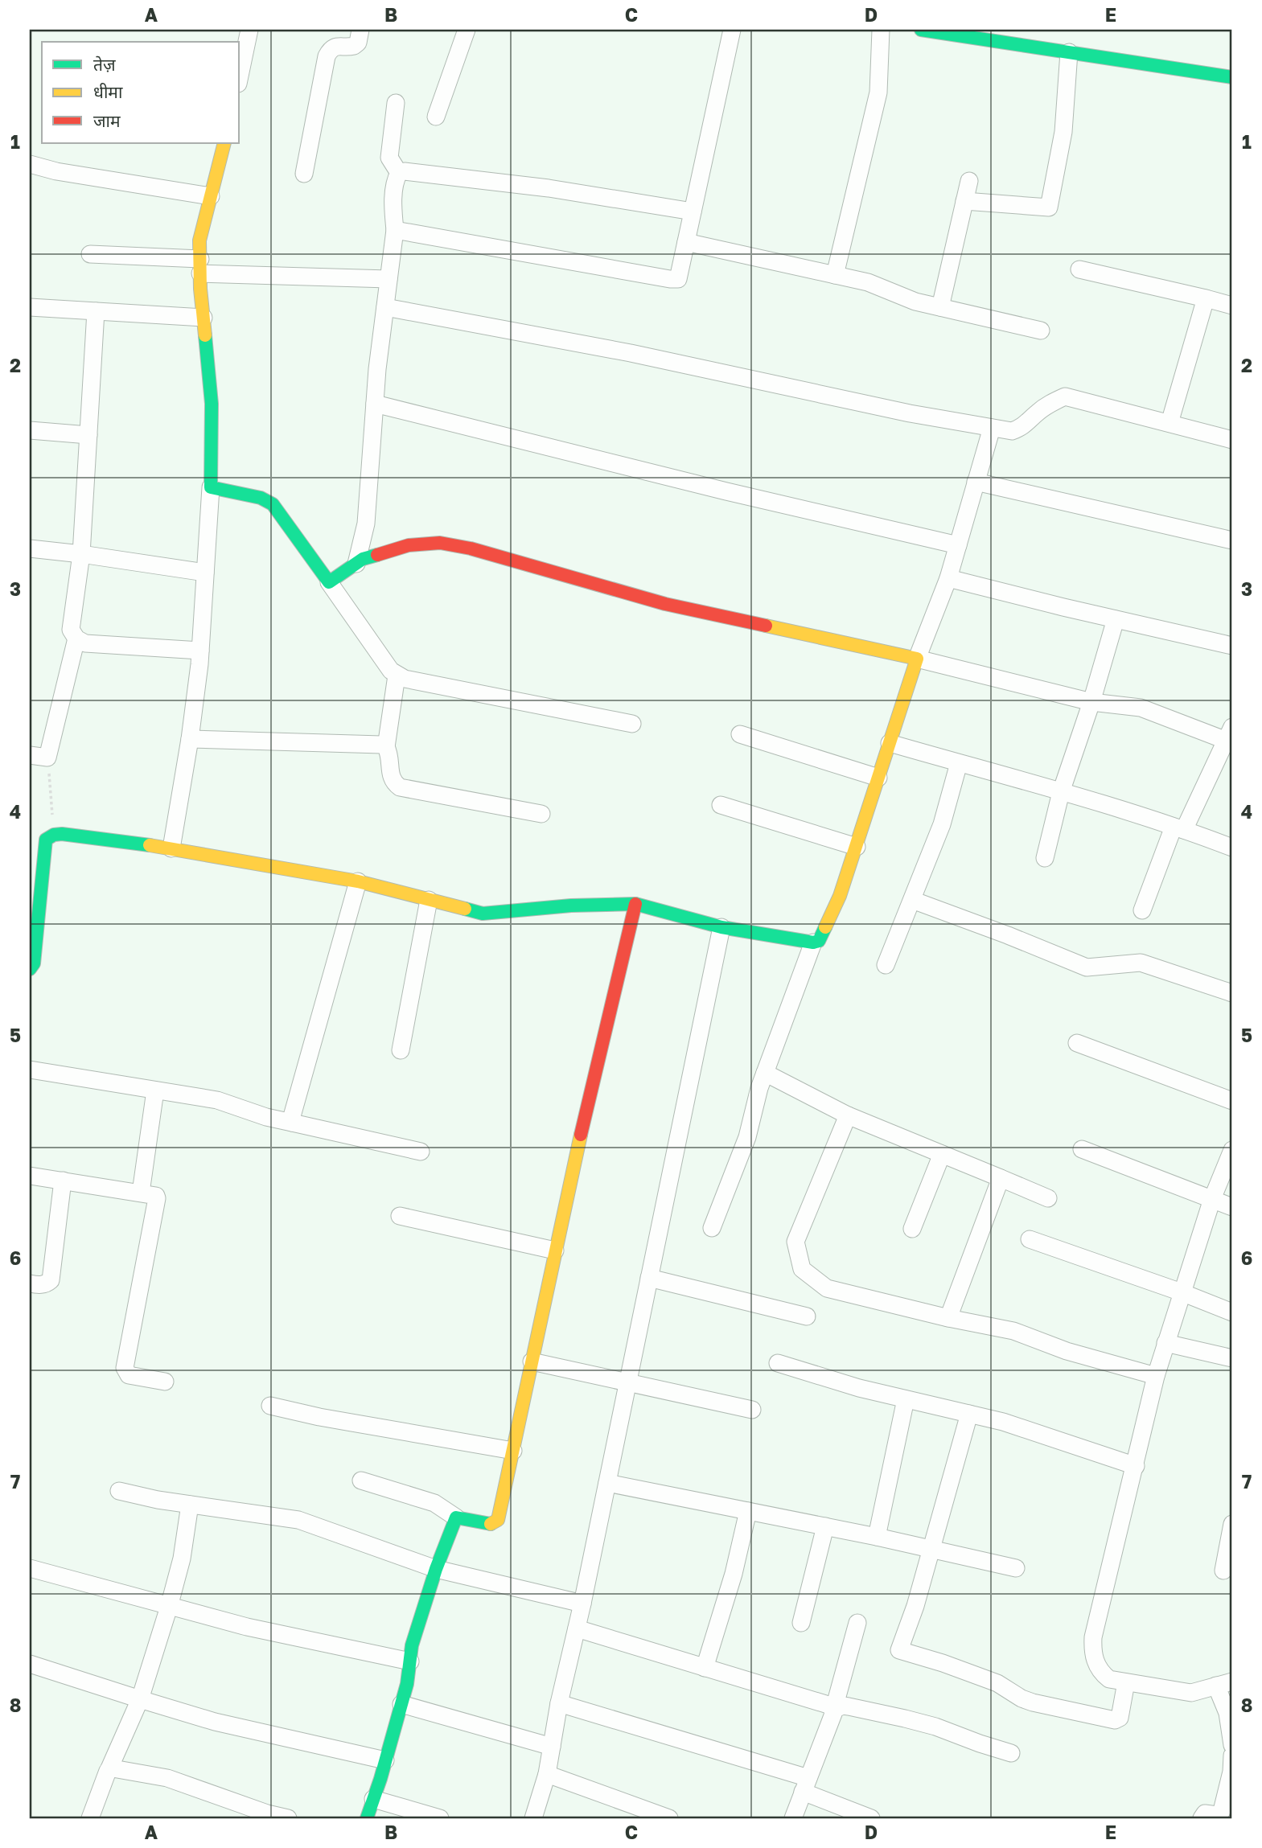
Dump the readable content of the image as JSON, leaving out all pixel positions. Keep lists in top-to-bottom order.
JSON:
{
  "legend": ["तेज़", "धीमा", "जाम"],
  "grid": {
    "columns": [
      "A",
      "B",
      "C",
      "D",
      "E"
    ],
    "rows": [
      "1",
      "2",
      "3",
      "4",
      "5",
      "6",
      "7",
      "8"
    ]
  }
}
